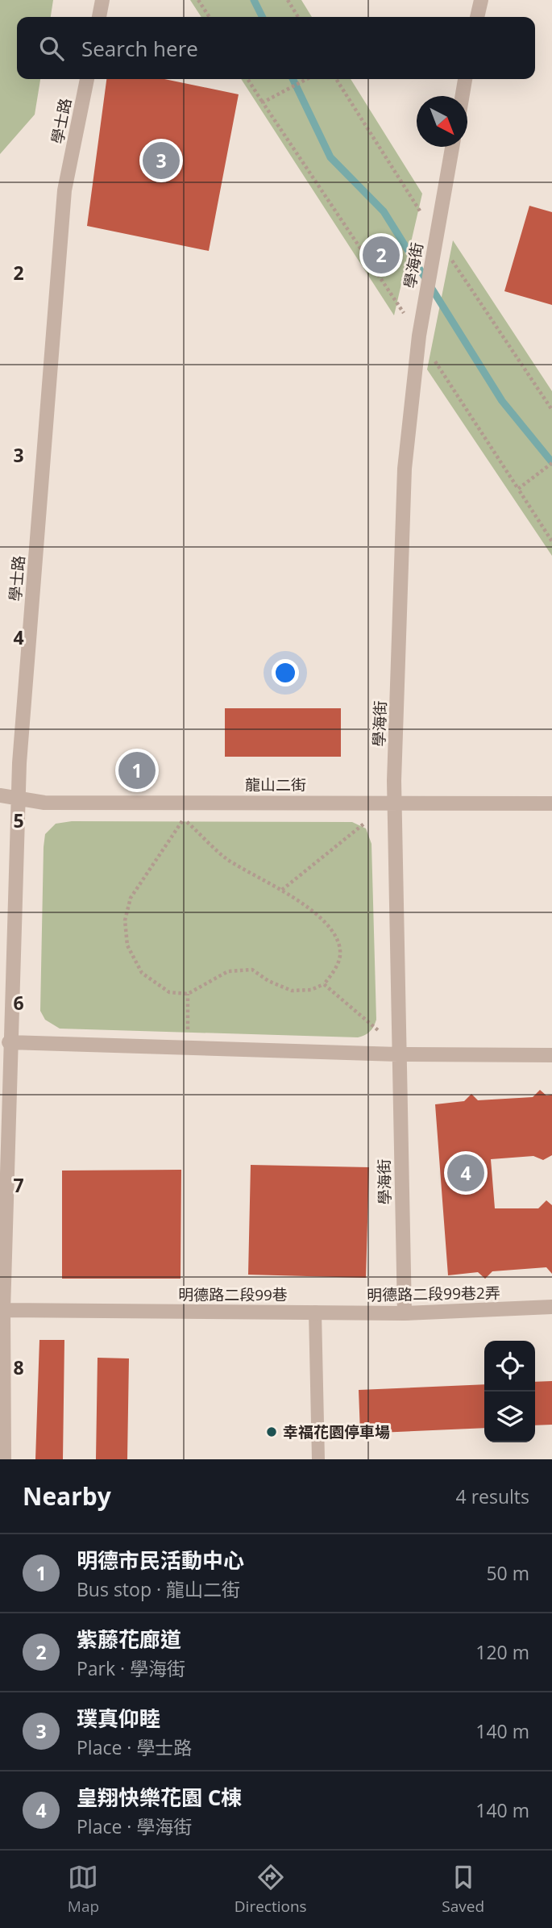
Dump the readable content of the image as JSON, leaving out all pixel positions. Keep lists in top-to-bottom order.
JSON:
{
  "streets": {
    "street": [
      "學士路",
      "學海街",
      "龍山二街",
      "明德路二段99巷2弄",
      "明德路二段99巷"
    ]
  },
  "crossings": [
    ["學士路", "龍山二街"],
    ["學士路", "明德路二段99巷"],
    ["學海街", "龍山二街"],
    ["學海街", "明德路二段99巷2弄"],
    ["明德路二段99巷2弄", "明德路二段99巷"]
  ],
  "places": ["幸福花園停車場"],
  "north": "bottom right",
  "page": {
    "search": "Search here",
    "pins": [
      "3",
      "2",
      "1",
      "4"
    ],
    "heading": ["Nearby", "4 results"],
    "list": [
      {
        "mark": "1",
        "name": "明德市民活動中心",
        "note": "Bus stop · 龍山二街",
        "value": "50 m"
      },
      {
        "mark": "2",
        "name": "紫藤花廊道",
        "note": "Park · 學海街",
        "value": "120 m"
      },
      {
        "mark": "3",
        "name": "璞真仰睦",
        "note": "Place · 學士路",
        "value": "140 m"
      },
      {
        "mark": "4",
        "name": "皇翔快樂花園 C棟",
        "note": "Place · 學海街",
        "value": "140 m"
      }
    ],
    "nav": ["Map", "Directions", "Saved"]
  },
  "grid": {
    "rows": [
      "2",
      "3",
      "4",
      "5",
      "6",
      "7",
      "8"
    ]
  }
}
